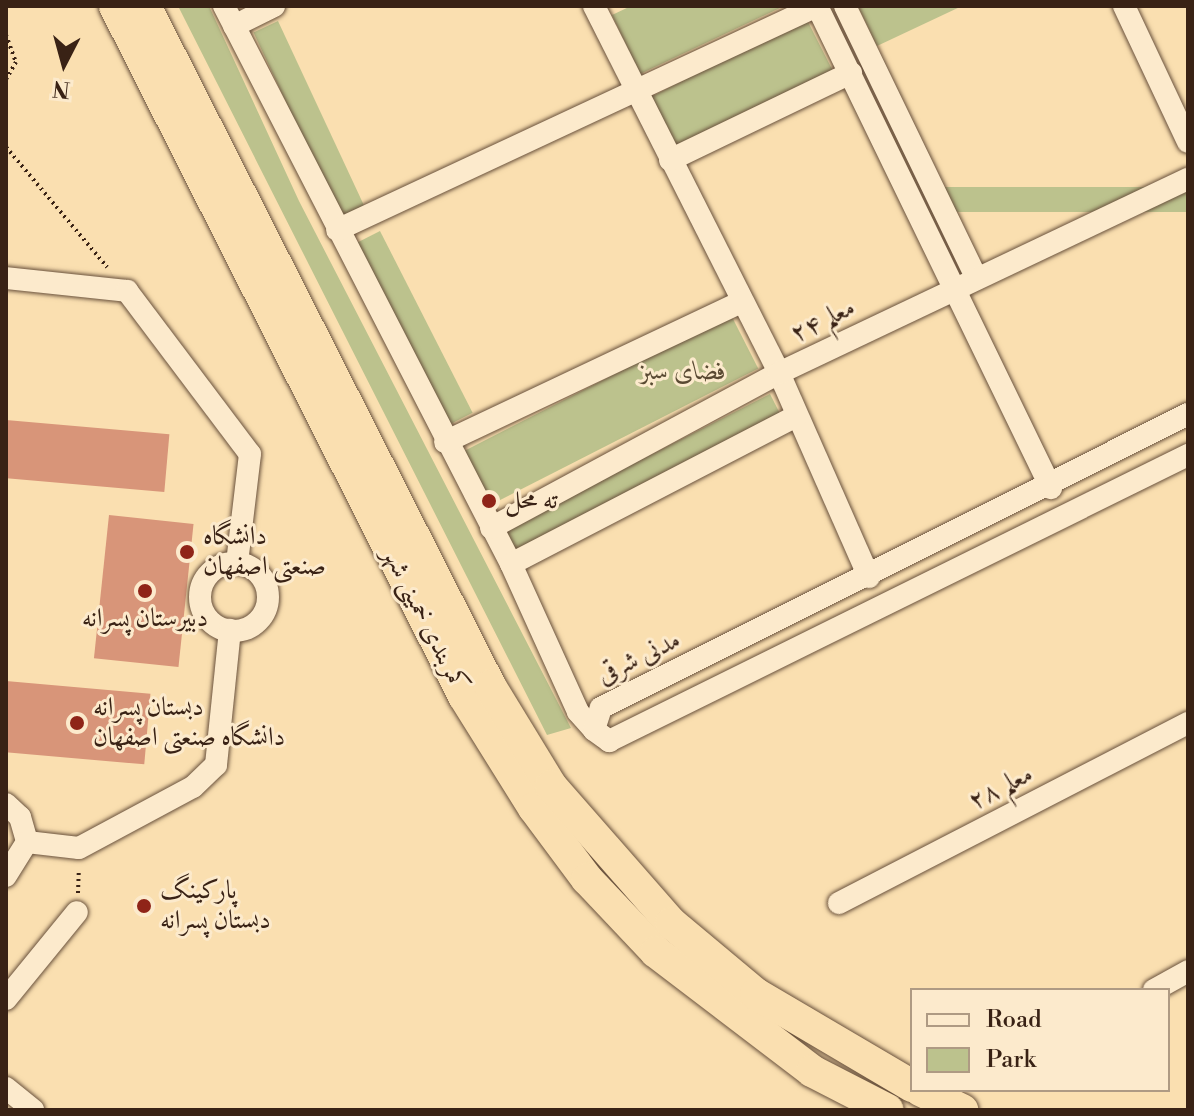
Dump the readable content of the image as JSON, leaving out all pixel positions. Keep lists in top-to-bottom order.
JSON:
{
  "streets": {
    "highway": ["کمربندی خمینی شهر"],
    "street": ["معلم ۲۴", "مدنی شرقی", "معلم ۲۸"]
  },
  "parks": ["فضای سبز"],
  "places": [
    "ته محل",
    "دانشگاه صنعتی اصفهان",
    "دبیرستان پسرانه",
    "دبستان پسرانه دانشگاه صنعتی اصفهان",
    "پارکینگ دبستان پسرانه"
  ],
  "legend": ["Road", "Park"],
  "north": "bottom"
}
